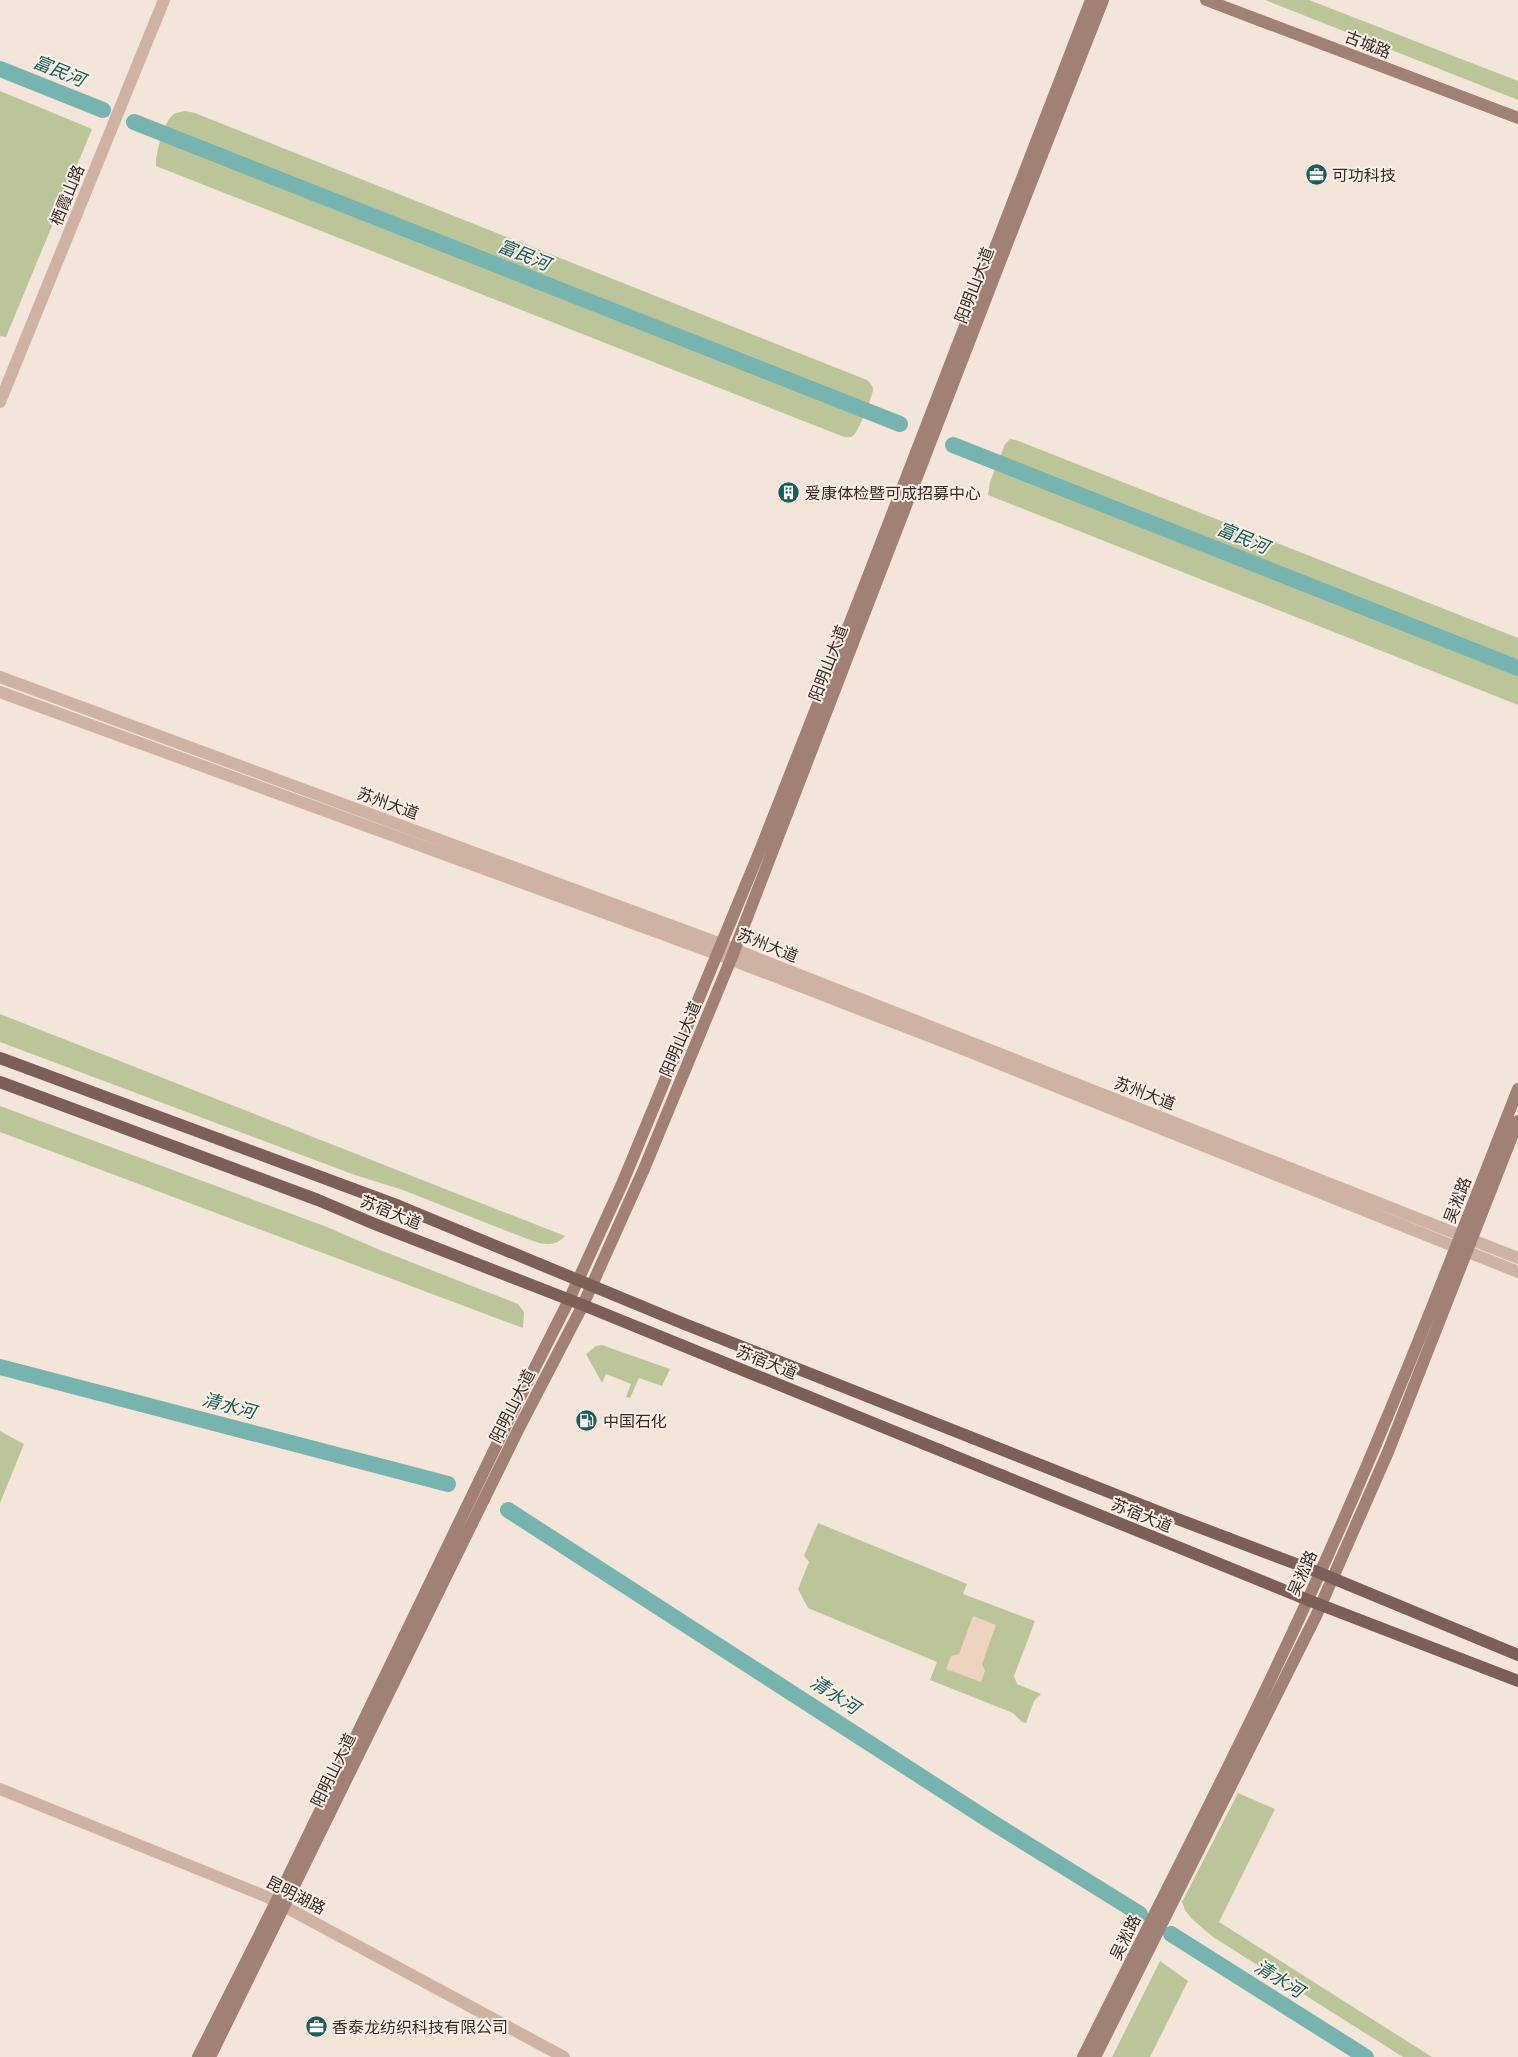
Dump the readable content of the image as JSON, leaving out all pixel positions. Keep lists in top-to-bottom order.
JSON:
{
  "streets": {
    "main road": [
      "古城路",
      "阳明山大道",
      "吴淞路",
      "苏宿大道"
    ],
    "street": ["栖霞山路", "苏州大道", "昆明湖路"]
  },
  "crossings": [
    ["阳明山大道", "苏州大道"],
    ["阳明山大道", "苏宿大道"],
    ["阳明山大道", "昆明湖路"],
    ["苏州大道", "吴淞路"],
    ["吴淞路", "苏宿大道"]
  ],
  "water": ["富民河", "清水河"],
  "places": {
    "office": ["可功科技", "香泰龙纺织科技有限公司"],
    "building": ["爱康体检暨可成招募中心"],
    "fuel station": ["中国石化"]
  }
}
